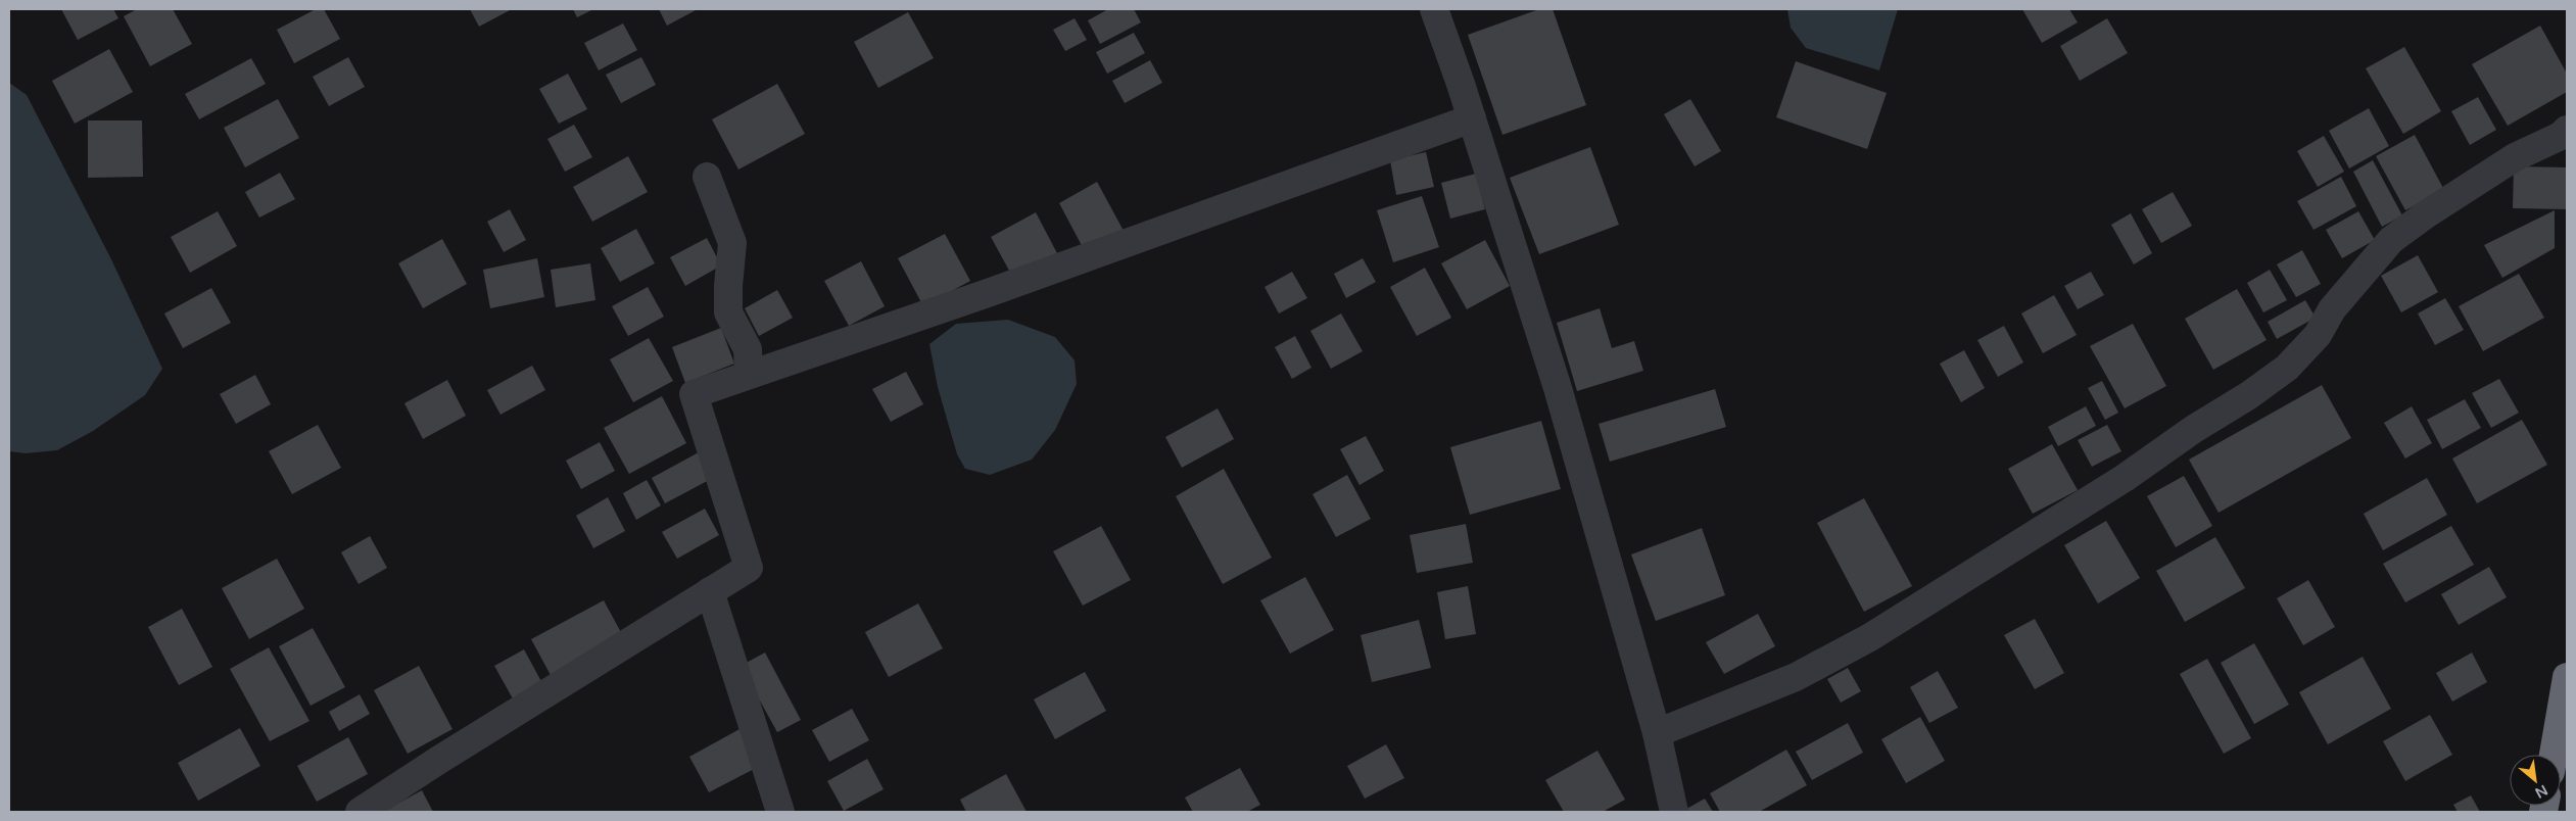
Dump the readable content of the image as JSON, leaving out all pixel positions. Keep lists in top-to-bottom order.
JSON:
{
  "north": "bottom right"
}
